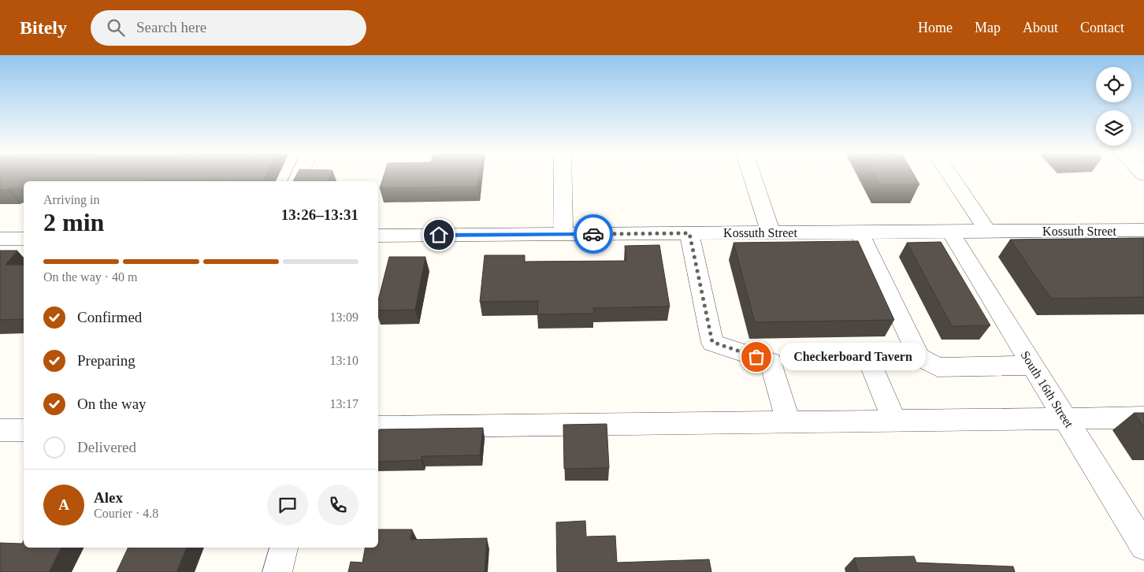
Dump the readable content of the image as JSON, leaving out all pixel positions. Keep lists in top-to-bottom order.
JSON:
{
  "streets": {
    "street": ["Kossuth Street", "South 16th Street"]
  },
  "crossings": [
    ["Kossuth Street", "South 16th Street"]
  ],
  "places": ["Checkerboard Tavern"],
  "page": {
    "header": "Bitely",
    "search": "Search here",
    "nav": [
      "Home",
      "Map",
      "About",
      "Contact"
    ],
    "heading": ["2 min", "Arriving in", "13:26–13:31"],
    "panel": ["Alex", "Courier · 4.8"],
    "bar": "On the way · 40 m",
    "list": [
      ["Confirmed", "13:09"],
      ["Preparing", "13:10"],
      ["On the way", "13:17"],
      "Delivered"
    ],
    "bubble": "Checkerboard Tavern",
    "round": "A"
  }
}
